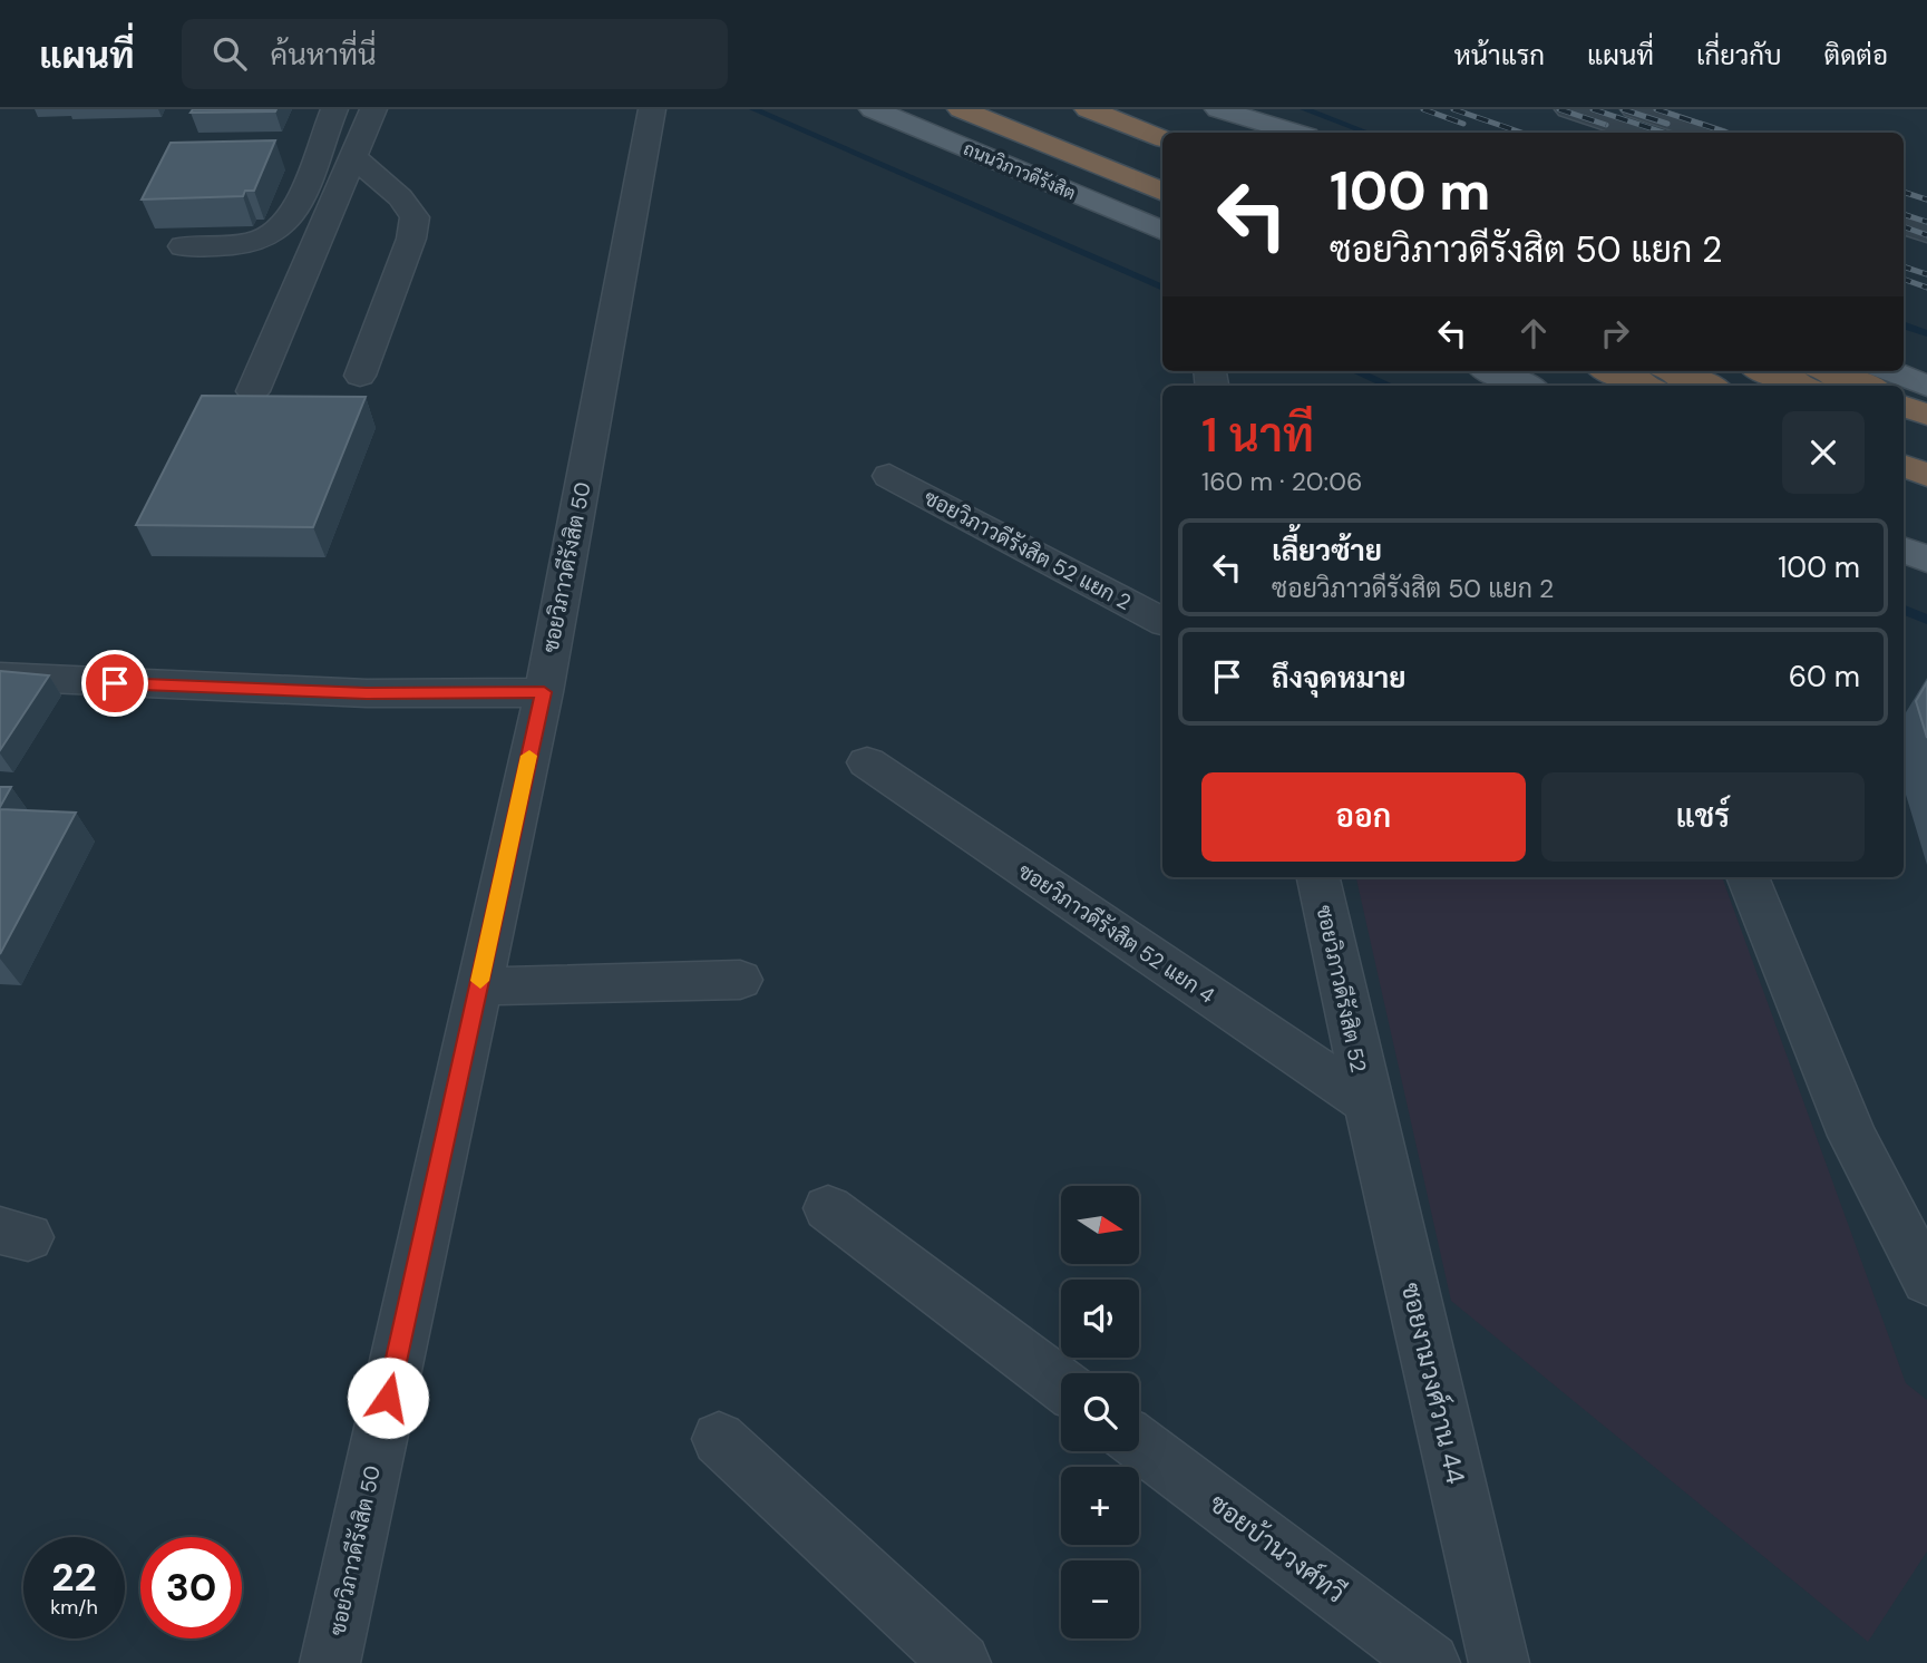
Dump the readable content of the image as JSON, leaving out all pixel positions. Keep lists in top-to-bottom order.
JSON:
{
  "streets": {
    "highway": ["ถนนวิภาวดีรังสิต"],
    "street": [
      "ซอยวิภาวดีรังสิต 52 แยก 2",
      "ซอยวิภาวดีรังสิต 50",
      "ซอยวิภาวดีรังสิต 52 แยก 4",
      "ซอยวิภาวดีรังสิต 52",
      "ซอยงามวงศ์วาน 44",
      "ซอยบ้านวงศ์ทวี"
    ]
  },
  "crossings": [
    ["ซอยวิภาวดีรังสิต 52 แยก 4", "ซอยวิภาวดีรังสิต 52"],
    ["ซอยวิภาวดีรังสิต 52 แยก 4", "ซอยงามวงศ์วาน 44"],
    ["ซอยวิภาวดีรังสิต 52", "ซอยงามวงศ์วาน 44"]
  ],
  "north": "right",
  "page": {
    "header": "แผนที่",
    "search": "ค้นหาที่นี่",
    "nav": [
      "หน้าแรก",
      "แผนที่",
      "เกี่ยวกับ",
      "ติดต่อ"
    ],
    "turn": ["100 m", "ซอยวิภาวดีรังสิต 50 แยก 2"],
    "heading": ["1 นาที", "160 m · 20:06"],
    "list": [
      {
        "name": "เลี้ยวซ้าย",
        "note": "ซอยวิภาวดีรังสิต 50 แยก 2",
        "value": "100 m"
      },
      {
        "name": "ถึงจุดหมาย",
        "value": "60 m"
      }
    ],
    "buttons": ["ออก", "แชร์"],
    "map_buttons": ["+", "−"],
    "speed": "22 km/h",
    "limit": "30"
  }
}
